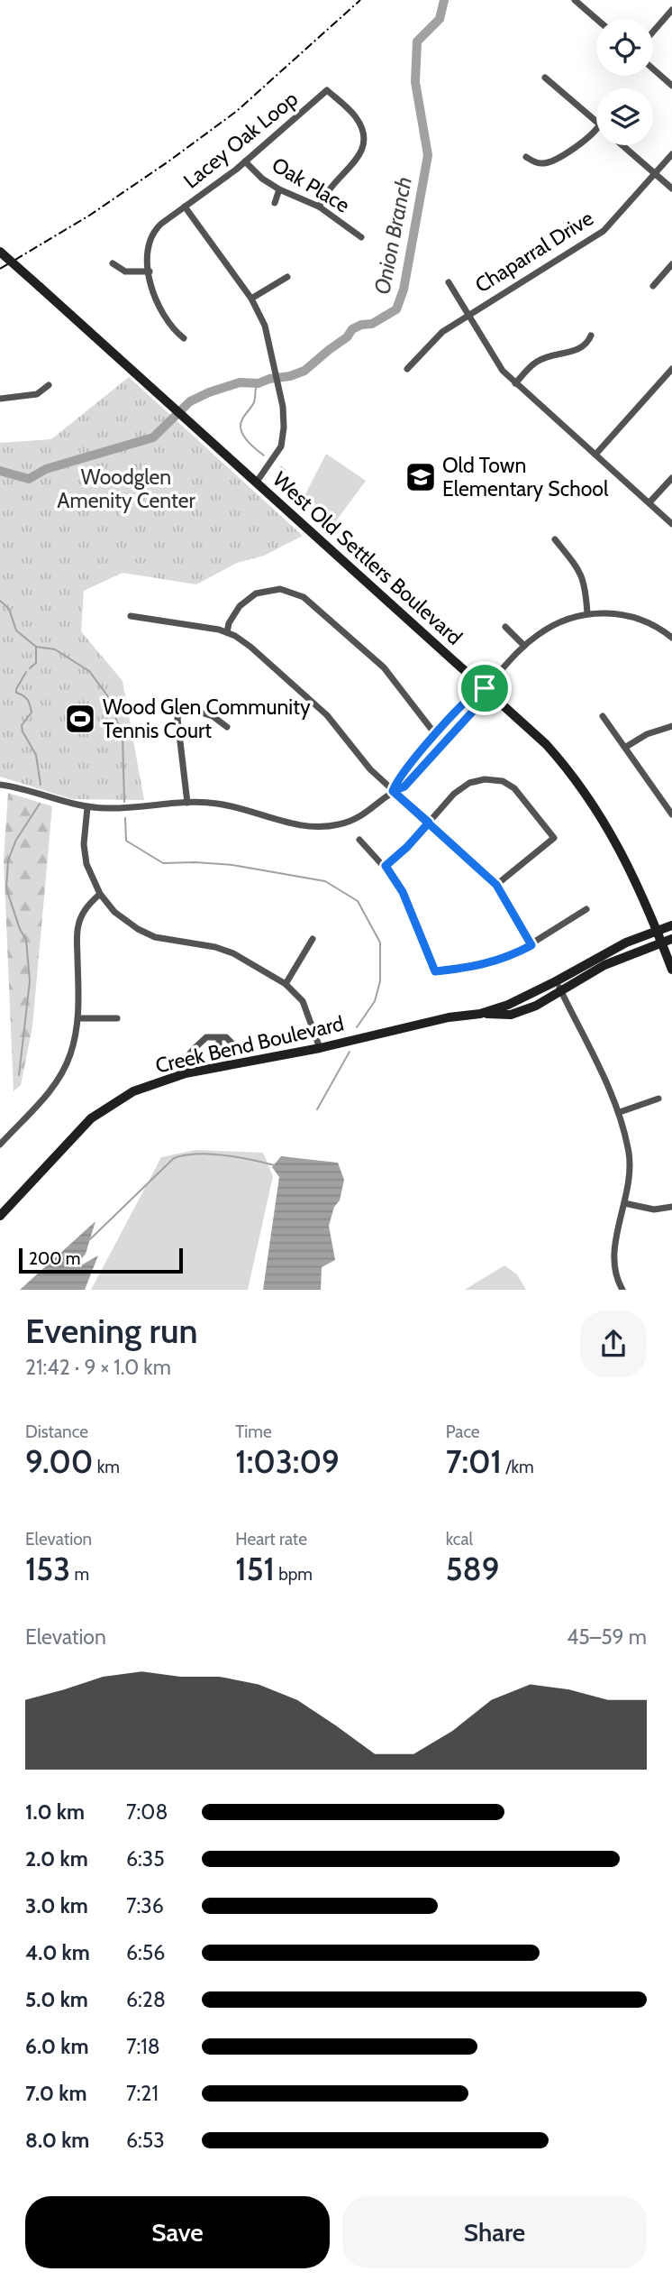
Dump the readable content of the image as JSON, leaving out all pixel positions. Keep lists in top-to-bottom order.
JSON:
{
  "streets": {
    "main road": ["West Old Settlers Boulevard", "Creek Bend Boulevard"],
    "street": ["Lacey Oak Loop", "Oak Place", "Chaparral Drive"]
  },
  "crossings": [
    ["Lacey Oak Loop", "Oak Place"],
    ["West Old Settlers Boulevard", "Creek Bend Boulevard"]
  ],
  "water": ["Onion Branch"],
  "parks": ["Woodglen Amenity Center"],
  "places": {
    "school or university": ["Old Town Elementary School"],
    "sports": ["Wood Glen Community Tennis Court"]
  },
  "scale_bar": "200 m",
  "page": {
    "scale": "200 m",
    "heading": ["Evening run", "21:42 · 9 × 1.0 km"],
    "stats": [
      ["Distance", "9.00 km"],
      ["Time", "1:03:09"],
      ["Pace", "7:01 /km"],
      ["Elevation", "153 m"],
      ["Heart rate", "151 bpm"],
      ["kcal", "589"]
    ],
    "chart": ["Elevation", "45–59 m"],
    "list": [
      {
        "name": "1.0 km",
        "note": "7:08"
      },
      {
        "name": "2.0 km",
        "note": "6:35"
      },
      {
        "name": "3.0 km",
        "note": "7:36"
      },
      {
        "name": "4.0 km",
        "note": "6:56"
      },
      {
        "name": "5.0 km",
        "note": "6:28"
      },
      {
        "name": "6.0 km",
        "note": "7:18"
      },
      {
        "name": "7.0 km",
        "note": "7:21"
      },
      {
        "name": "8.0 km",
        "note": "6:53"
      }
    ],
    "buttons": ["Save", "Share"]
  }
}
